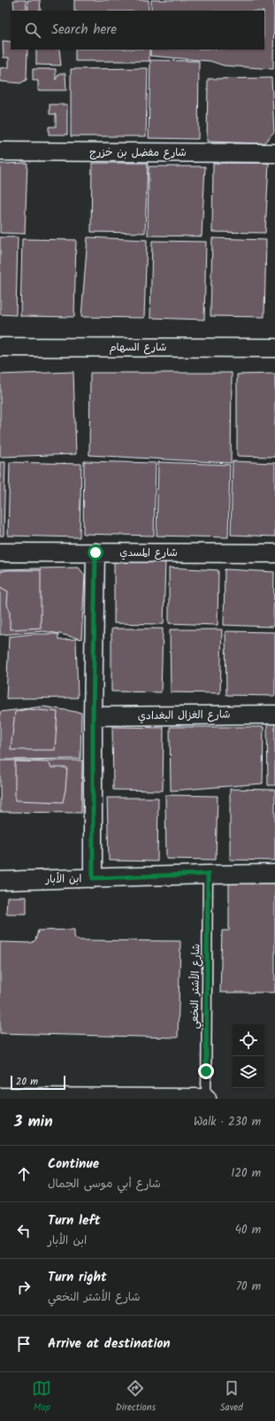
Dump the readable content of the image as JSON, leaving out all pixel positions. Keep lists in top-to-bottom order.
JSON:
{
  "streets": {
    "street": [
      "شارع مفضل بن خزرج",
      "شارع السهام",
      "شارع المسدي",
      "شارع الغزال البغدادي",
      "ابن الأبار"
    ],
    "lane": ["شارع الأشتر النخعي"]
  },
  "crossings": [
    ["ابن الأبار", "شارع الأشتر النخعي"]
  ],
  "scale_bar": "20 m",
  "page": {
    "search": "Search here",
    "scale": "20 m",
    "heading": ["3 min", "Walk · 230 m"],
    "list": [
      ["Continue", "شارع أبي موسى الجمال", "120 m"],
      ["Turn left", "ابن الأبار", "40 m"],
      ["Turn right", "شارع الأشتر النخعي", "70 m"],
      "Arrive at destination"
    ],
    "nav": ["Map", "Directions", "Saved"]
  }
}
